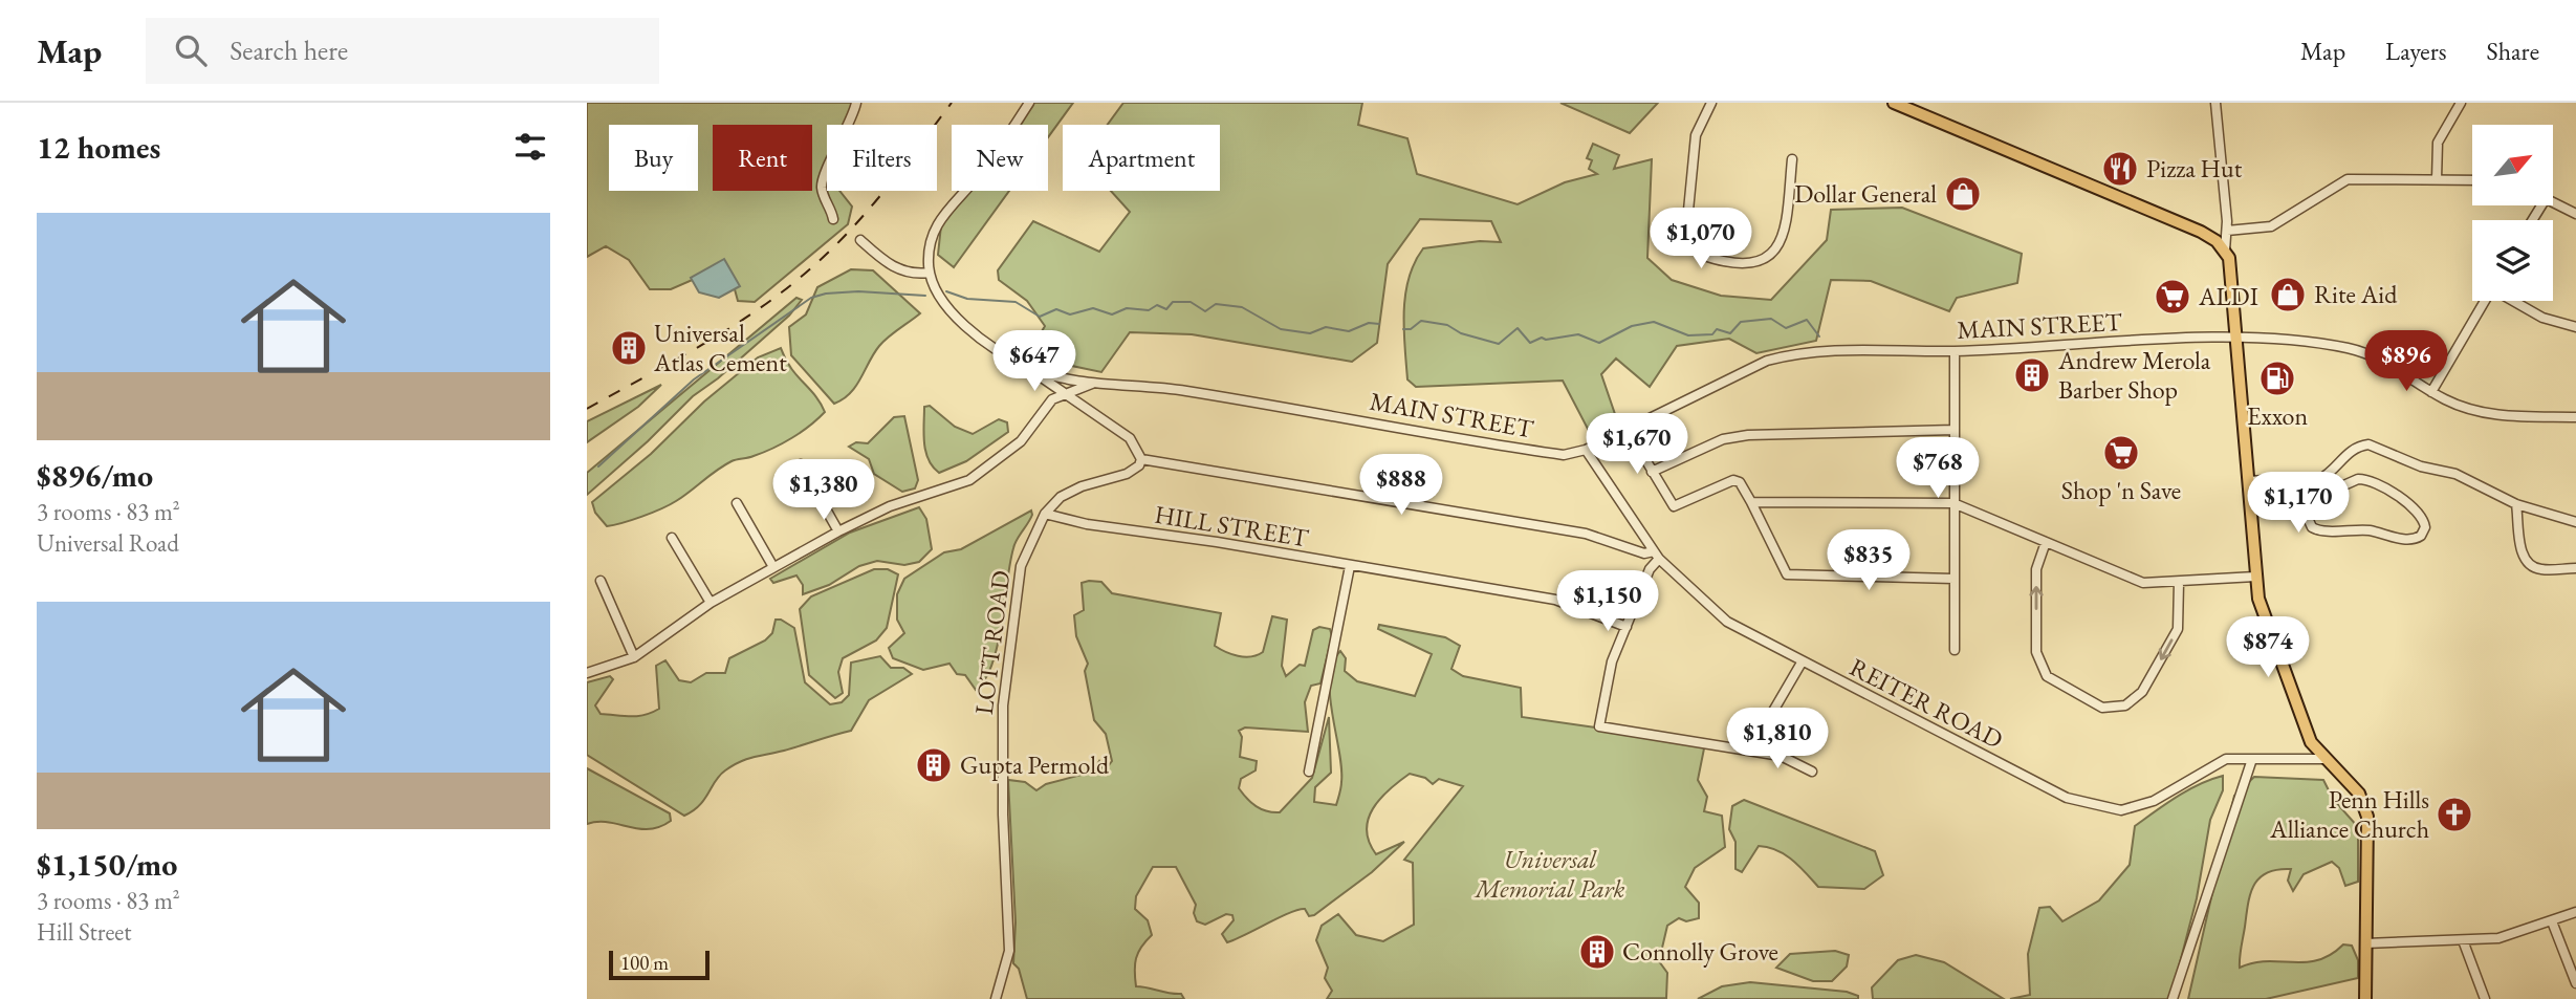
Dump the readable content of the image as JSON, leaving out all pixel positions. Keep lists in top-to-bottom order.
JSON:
{
  "streets": {
    "street": [
      "MAIN STREET",
      "HILL STREET",
      "LOTT ROAD",
      "REITER ROAD"
    ]
  },
  "crossings": [
    ["MAIN STREET", "REITER ROAD"],
    ["HILL STREET", "LOTT ROAD"]
  ],
  "parks": ["Universal Memorial Park"],
  "places": {
    "restaurant": ["Pizza Hut"],
    "shop": ["Dollar General", "Rite Aid"],
    "supermarket": ["ALDI", "Shop 'n Save"],
    "building": [
      "Universal Atlas Cement",
      "Andrew Merola Barber Shop",
      "Gupta Permold",
      "Connolly Grove"
    ],
    "fuel station": ["Exxon"],
    "church": ["Penn Hills Alliance Church"]
  },
  "scale_bar": "100 m",
  "north": "top right",
  "page": {
    "header": "Map",
    "search": "Search here",
    "nav": ["Map", "Layers", "Share"],
    "heading": "12 homes",
    "chip": [
      "Buy",
      "Rent",
      "Filters",
      "New",
      "Apartment"
    ],
    "list": [
      {
        "name": "$896/mo",
        "note": "3 rooms · 83 m² · Universal Road"
      },
      {
        "name": "$1,150/mo",
        "note": "3 rooms · 83 m² · Hill Street"
      }
    ],
    "price": [
      "$1,070",
      "$647",
      "$896",
      "$1,670",
      "$768",
      "$888",
      "$1,380",
      "$1,170",
      "$835",
      "$1,150",
      "$874",
      "$1,810"
    ],
    "scale": "100 m"
  }
}
